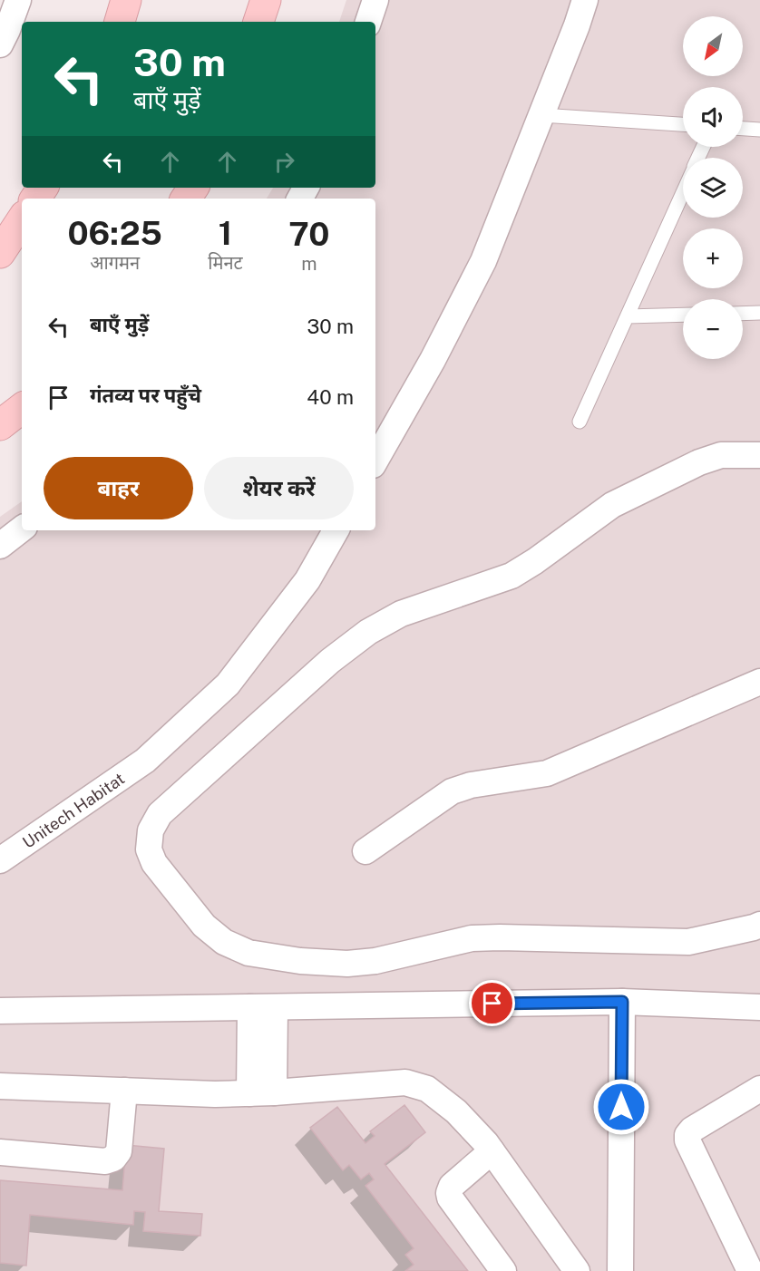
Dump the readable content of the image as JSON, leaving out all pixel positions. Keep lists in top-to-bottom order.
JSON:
{
  "streets": {
    "street": ["Unitech Habitat"]
  },
  "north": "bottom left",
  "page": {
    "map_buttons": ["+", "−"],
    "turn": ["30 m", "बाएँ मुड़ें"],
    "eta": [
      "06:25",
      "आगमन",
      "1",
      "मिनट",
      "70",
      "m"
    ],
    "list": [
      {
        "name": "बाएँ मुड़ें",
        "value": "30 m"
      },
      {
        "name": "गंतव्य पर पहुँचे",
        "value": "40 m"
      }
    ],
    "buttons": ["बाहर", "शेयर करें"]
  }
}
